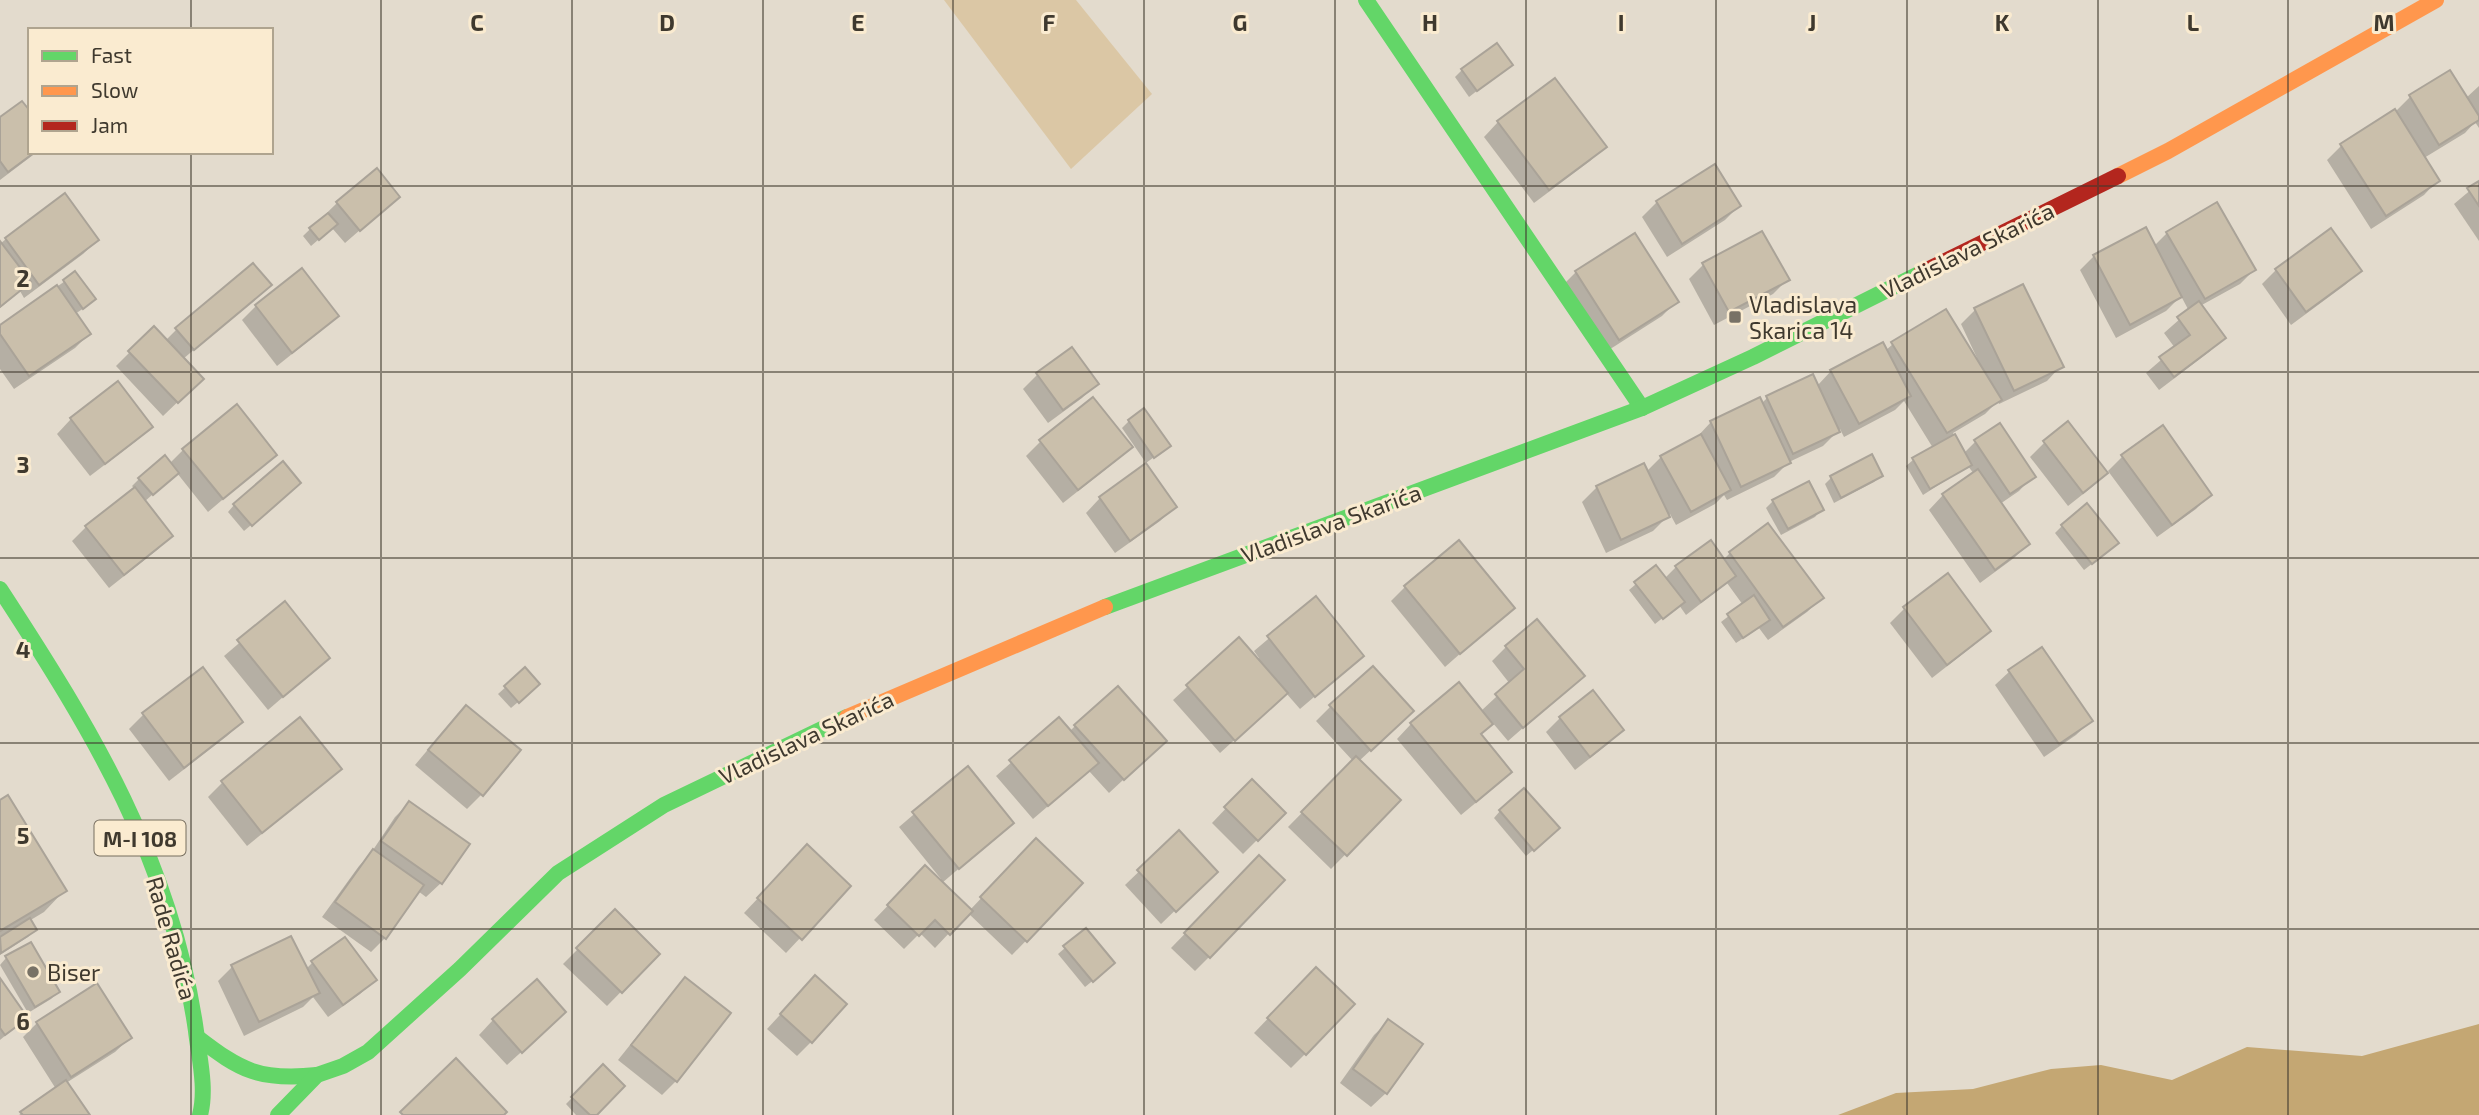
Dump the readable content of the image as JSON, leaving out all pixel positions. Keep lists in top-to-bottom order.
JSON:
{
  "streets": {
    "street": ["Vladislava Skarića", "M-I 108", "Rade Radića"]
  },
  "places": {
    "transit": ["Vladislava Skarica 14"],
    "other": ["Biser"]
  },
  "legend": ["Fast", "Slow", "Jam"],
  "grid": {
    "columns": [
      "C",
      "D",
      "E",
      "F",
      "G",
      "H",
      "I",
      "J",
      "K",
      "L",
      "M"
    ],
    "rows": [
      "2",
      "3",
      "4",
      "5",
      "6"
    ]
  }
}
